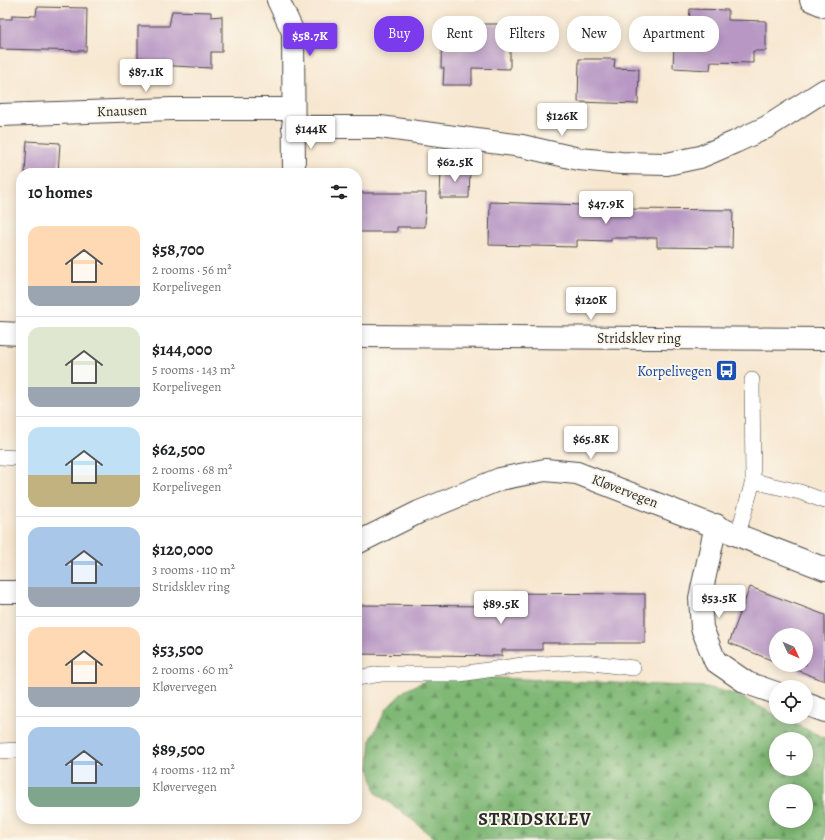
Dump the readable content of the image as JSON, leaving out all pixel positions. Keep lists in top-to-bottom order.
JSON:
{
  "streets": {
    "street": ["Knausen", "Stridsklev ring", "Kløvervegen"]
  },
  "districts": ["STRIDSKLEV"],
  "places": {
    "bus stop": ["Korpelivegen"]
  },
  "north": "bottom right",
  "page": {
    "chip": [
      "Buy",
      "Rent",
      "Filters",
      "New",
      "Apartment"
    ],
    "price": [
      "$58.7K",
      "$87.1K",
      "$126K",
      "$144K",
      "$62.5K",
      "$47.9K",
      "$120K",
      "$65.8K",
      "$53.5K",
      "$89.5K"
    ],
    "heading": "10 homes",
    "list": [
      {
        "name": "$58,700",
        "note": "2 rooms · 56 m² · Korpelivegen"
      },
      {
        "name": "$144,000",
        "note": "5 rooms · 143 m² · Korpelivegen"
      },
      {
        "name": "$62,500",
        "note": "2 rooms · 68 m² · Korpelivegen"
      },
      {
        "name": "$120,000",
        "note": "3 rooms · 110 m² · Stridsklev ring"
      },
      {
        "name": "$53,500",
        "note": "2 rooms · 60 m² · Kløvervegen"
      },
      {
        "name": "$89,500",
        "note": "4 rooms · 112 m² · Kløvervegen"
      }
    ],
    "map_buttons": ["+", "−"]
  }
}
